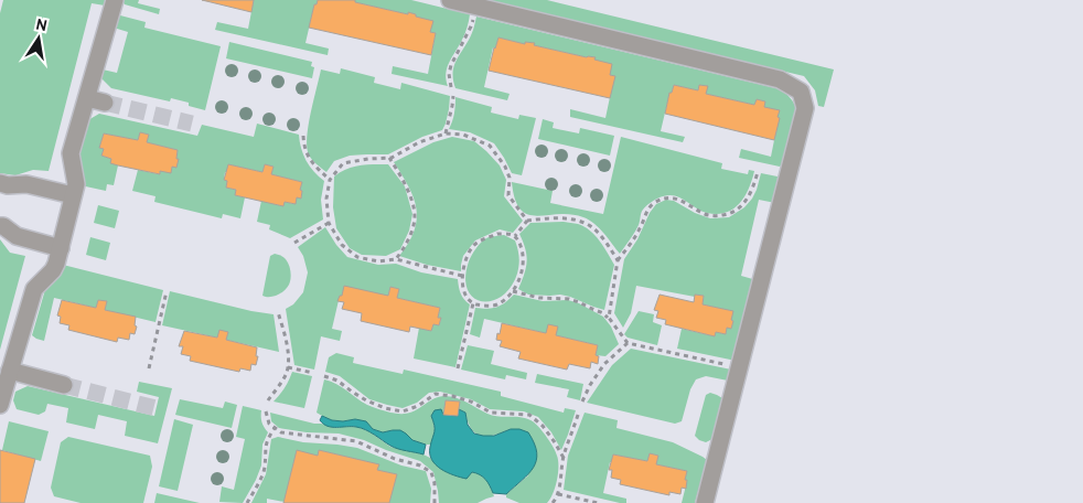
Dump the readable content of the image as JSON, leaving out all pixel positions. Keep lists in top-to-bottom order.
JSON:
{
  "north": "top"
}
